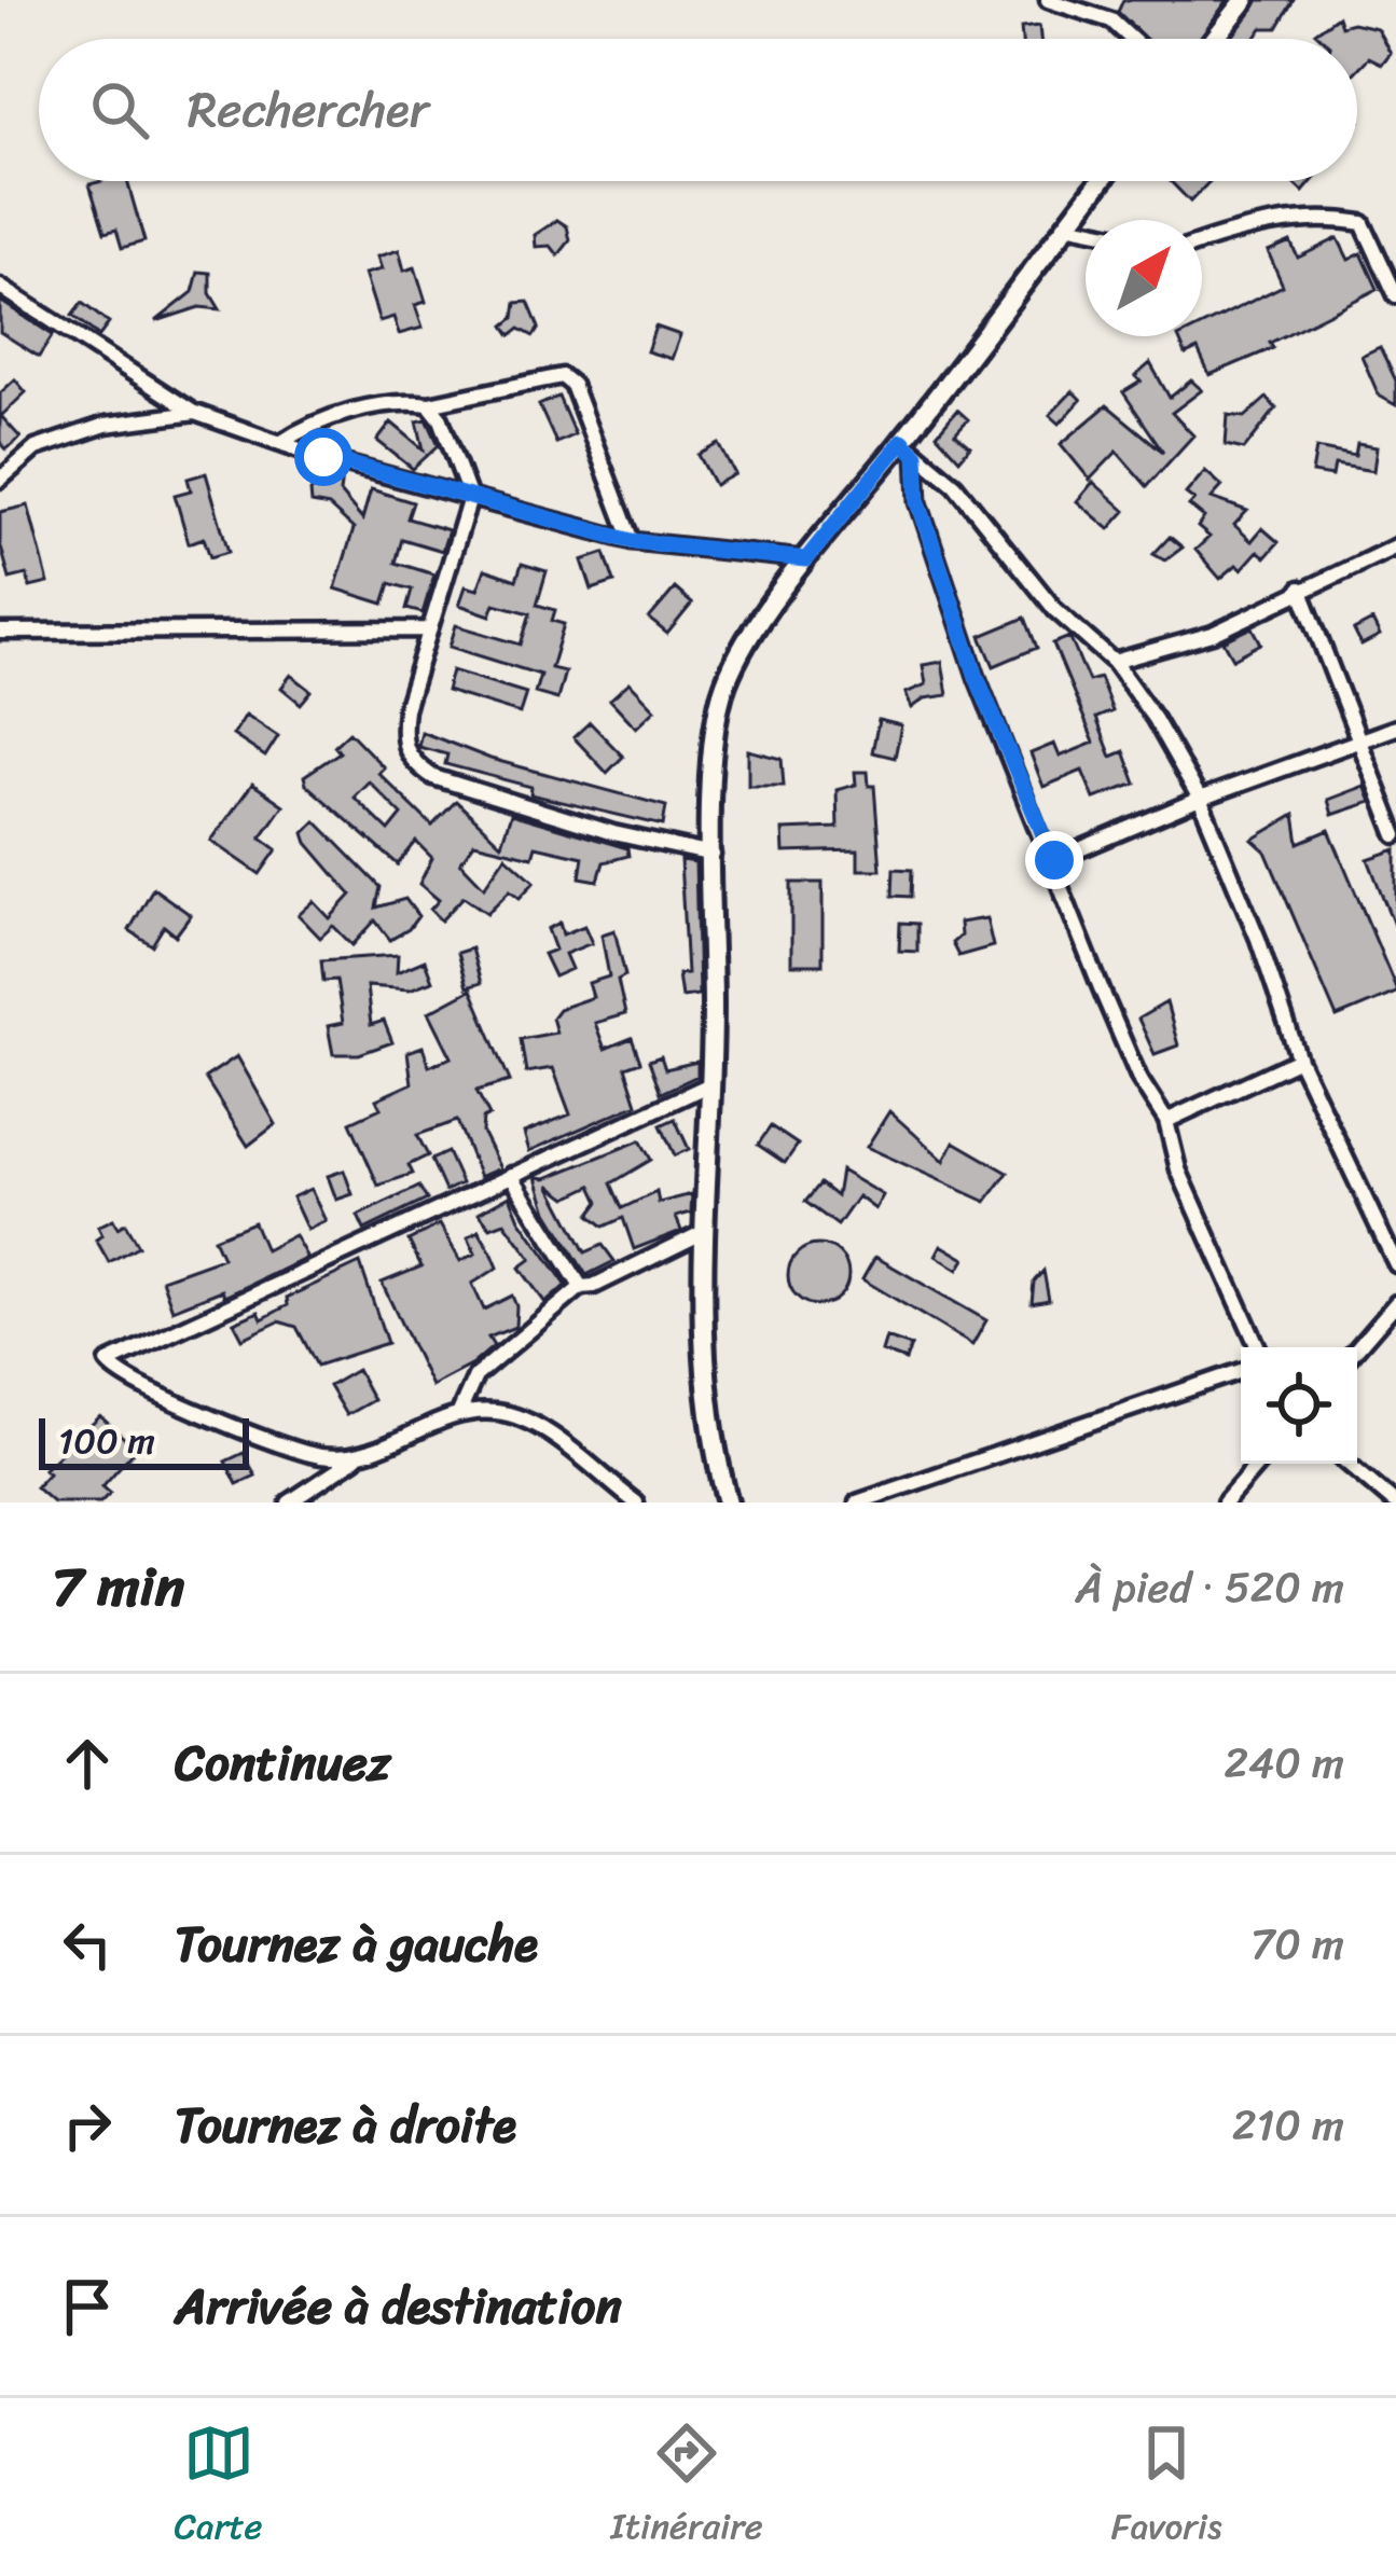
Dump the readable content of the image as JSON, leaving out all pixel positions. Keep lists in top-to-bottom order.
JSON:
{
  "scale_bar": "100 m",
  "north": "top right",
  "page": {
    "search": "Rechercher",
    "scale": "100 m",
    "heading": ["7 min", "À pied · 520 m"],
    "list": [
      ["Continuez", "240 m"],
      ["Tournez à gauche", "70 m"],
      ["Tournez à droite", "210 m"],
      "Arrivée à destination"
    ],
    "nav": ["Carte", "Itinéraire", "Favoris"]
  }
}
